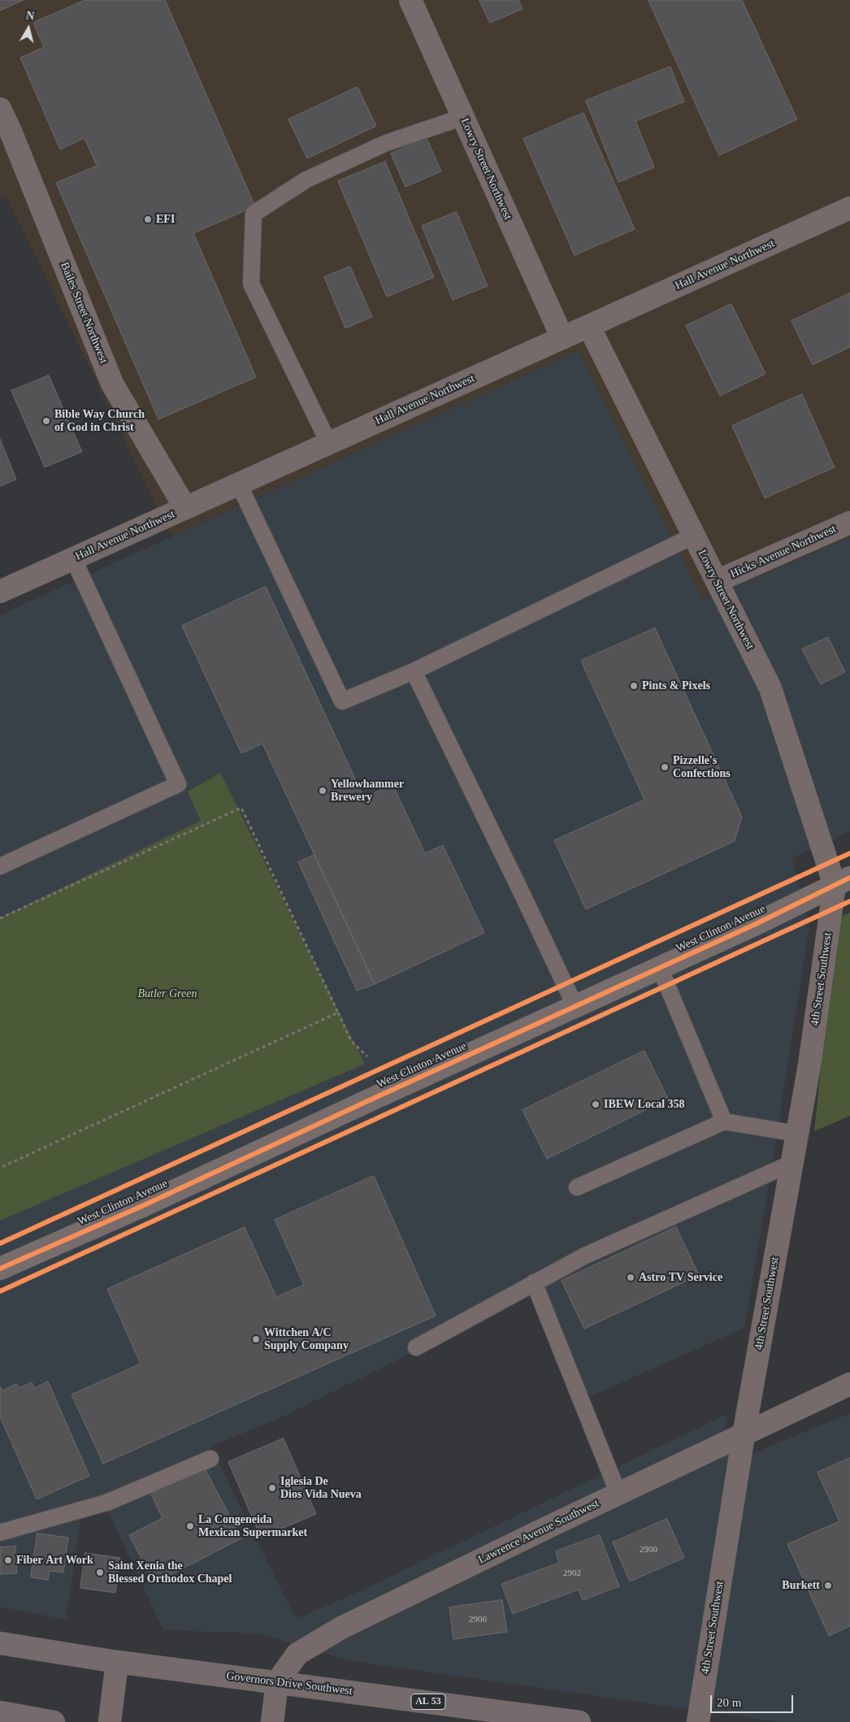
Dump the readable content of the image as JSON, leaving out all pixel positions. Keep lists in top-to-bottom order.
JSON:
{
  "streets": {
    "main road": ["Governors Drive Southwest", "AL 53"],
    "street": [
      "Lowry Street Northwest",
      "Hall Avenue Northwest",
      "Bailes Street Northwest",
      "Hicks Avenue Northwest",
      "West Clinton Avenue",
      "4th Street Southwest",
      "Lawrence Avenue Southwest"
    ]
  },
  "crossings": [
    ["Lowry Street Northwest", "Hall Avenue Northwest"],
    ["Lowry Street Northwest", "Hicks Avenue Northwest"],
    ["Lowry Street Northwest", "West Clinton Avenue"],
    ["Lowry Street Northwest", "4th Street Southwest"],
    ["Hall Avenue Northwest", "Bailes Street Northwest"],
    ["West Clinton Avenue", "4th Street Southwest"],
    ["4th Street Southwest", "Lawrence Avenue Southwest"],
    ["Lawrence Avenue Southwest", "Governors Drive Southwest"]
  ],
  "parks": ["Butler Green"],
  "places": [
    "EFI",
    "Bible Way Church of God in Christ",
    "Pints & Pixels",
    "Pizzelle's Confections",
    "Yellowhammer Brewery",
    "IBEW Local 358",
    "Astro TV Service",
    "Wittchen A/C Supply Company",
    "Iglesia De Dios Vida Nueva",
    "La Congeneida Mexican Supermarket",
    "Fiber Art Work",
    "Saint Xenia the Blessed Orthodox Chapel",
    "Burkett"
  ],
  "house_numbers": ["2900", "2902", "2906"],
  "scale_bar": "20 m",
  "north": "top"
}
